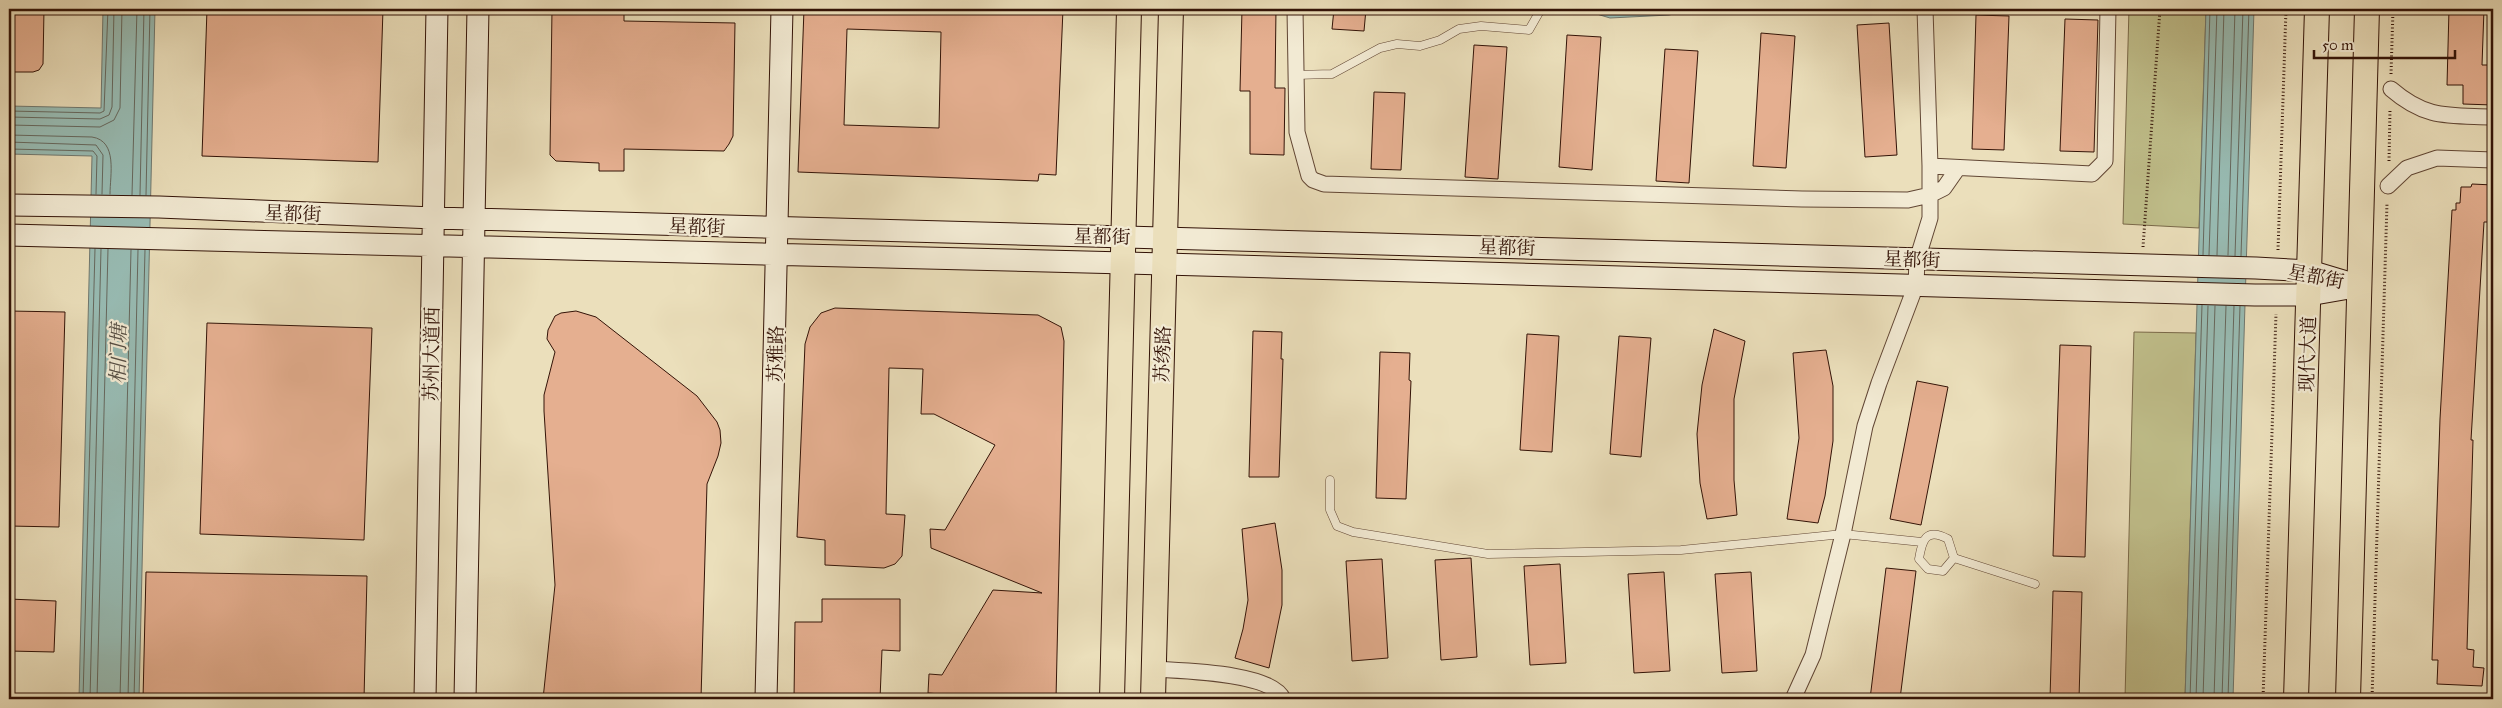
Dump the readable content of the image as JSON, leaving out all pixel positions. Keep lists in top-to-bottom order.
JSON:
{
  "streets": {
    "main road": [
      "星都街",
      "苏州大道西",
      "苏雅路",
      "苏绣路",
      "现代大道"
    ]
  },
  "crossings": [
    ["星都街", "苏州大道西"],
    ["星都街", "苏雅路"],
    ["星都街", "苏绣路"],
    ["星都街", "现代大道"]
  ],
  "water": ["相门塘"],
  "scale_bar": "50 m"
}
